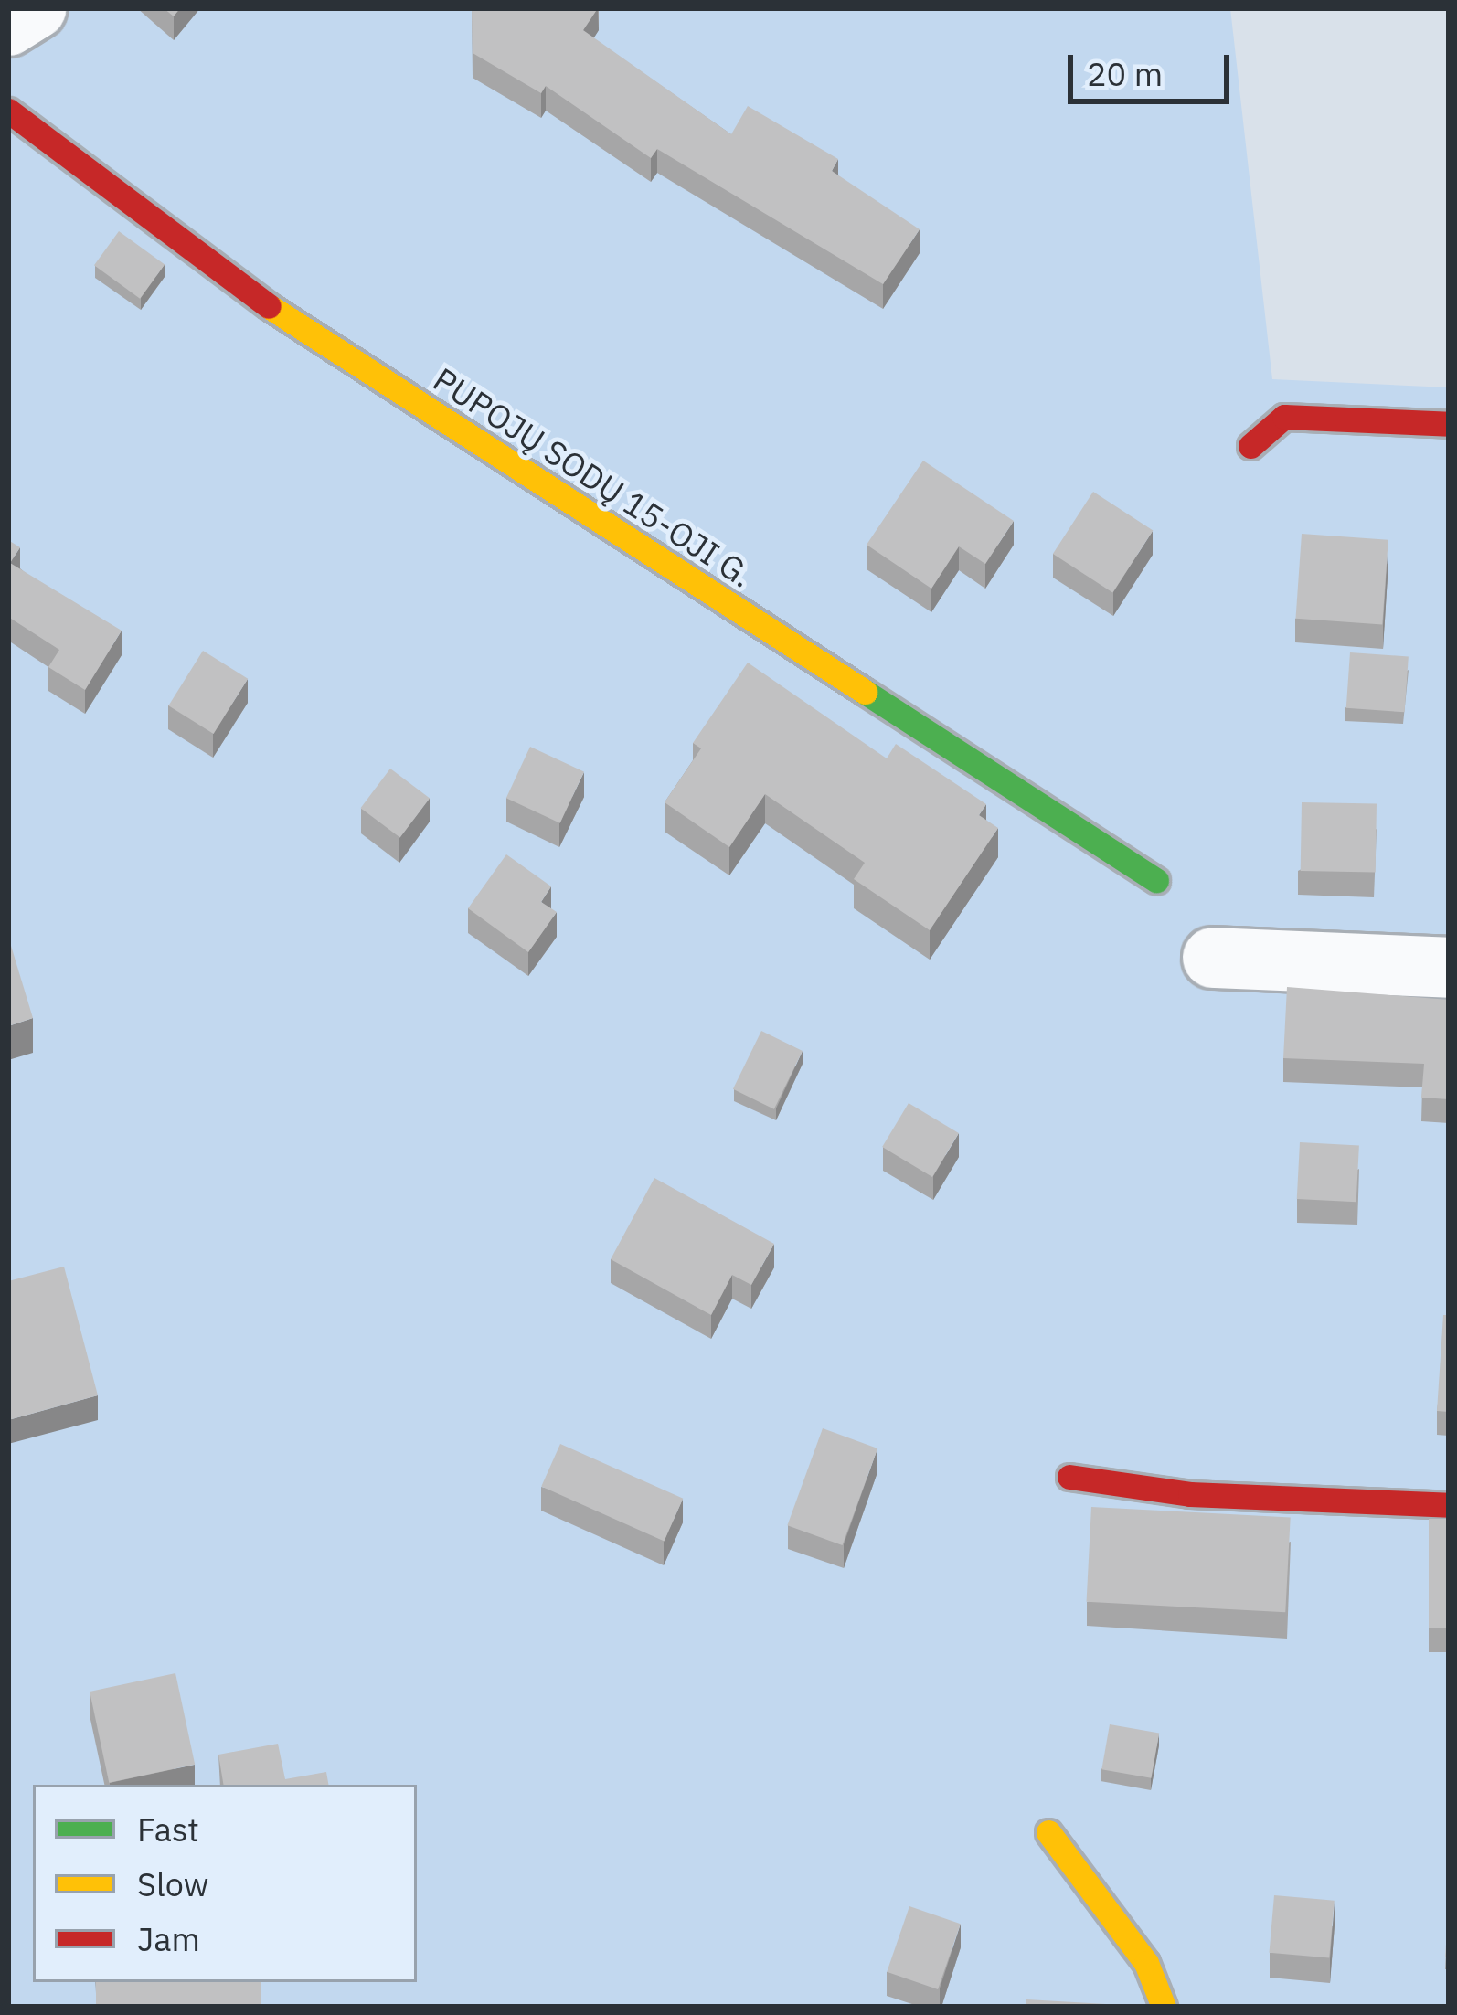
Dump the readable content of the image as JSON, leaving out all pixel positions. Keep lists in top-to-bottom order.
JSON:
{
  "streets": {
    "street": ["PUPOJŲ SODŲ 15-OJI G."]
  },
  "legend": ["Fast", "Slow", "Jam"],
  "scale_bar": "20 m"
}
